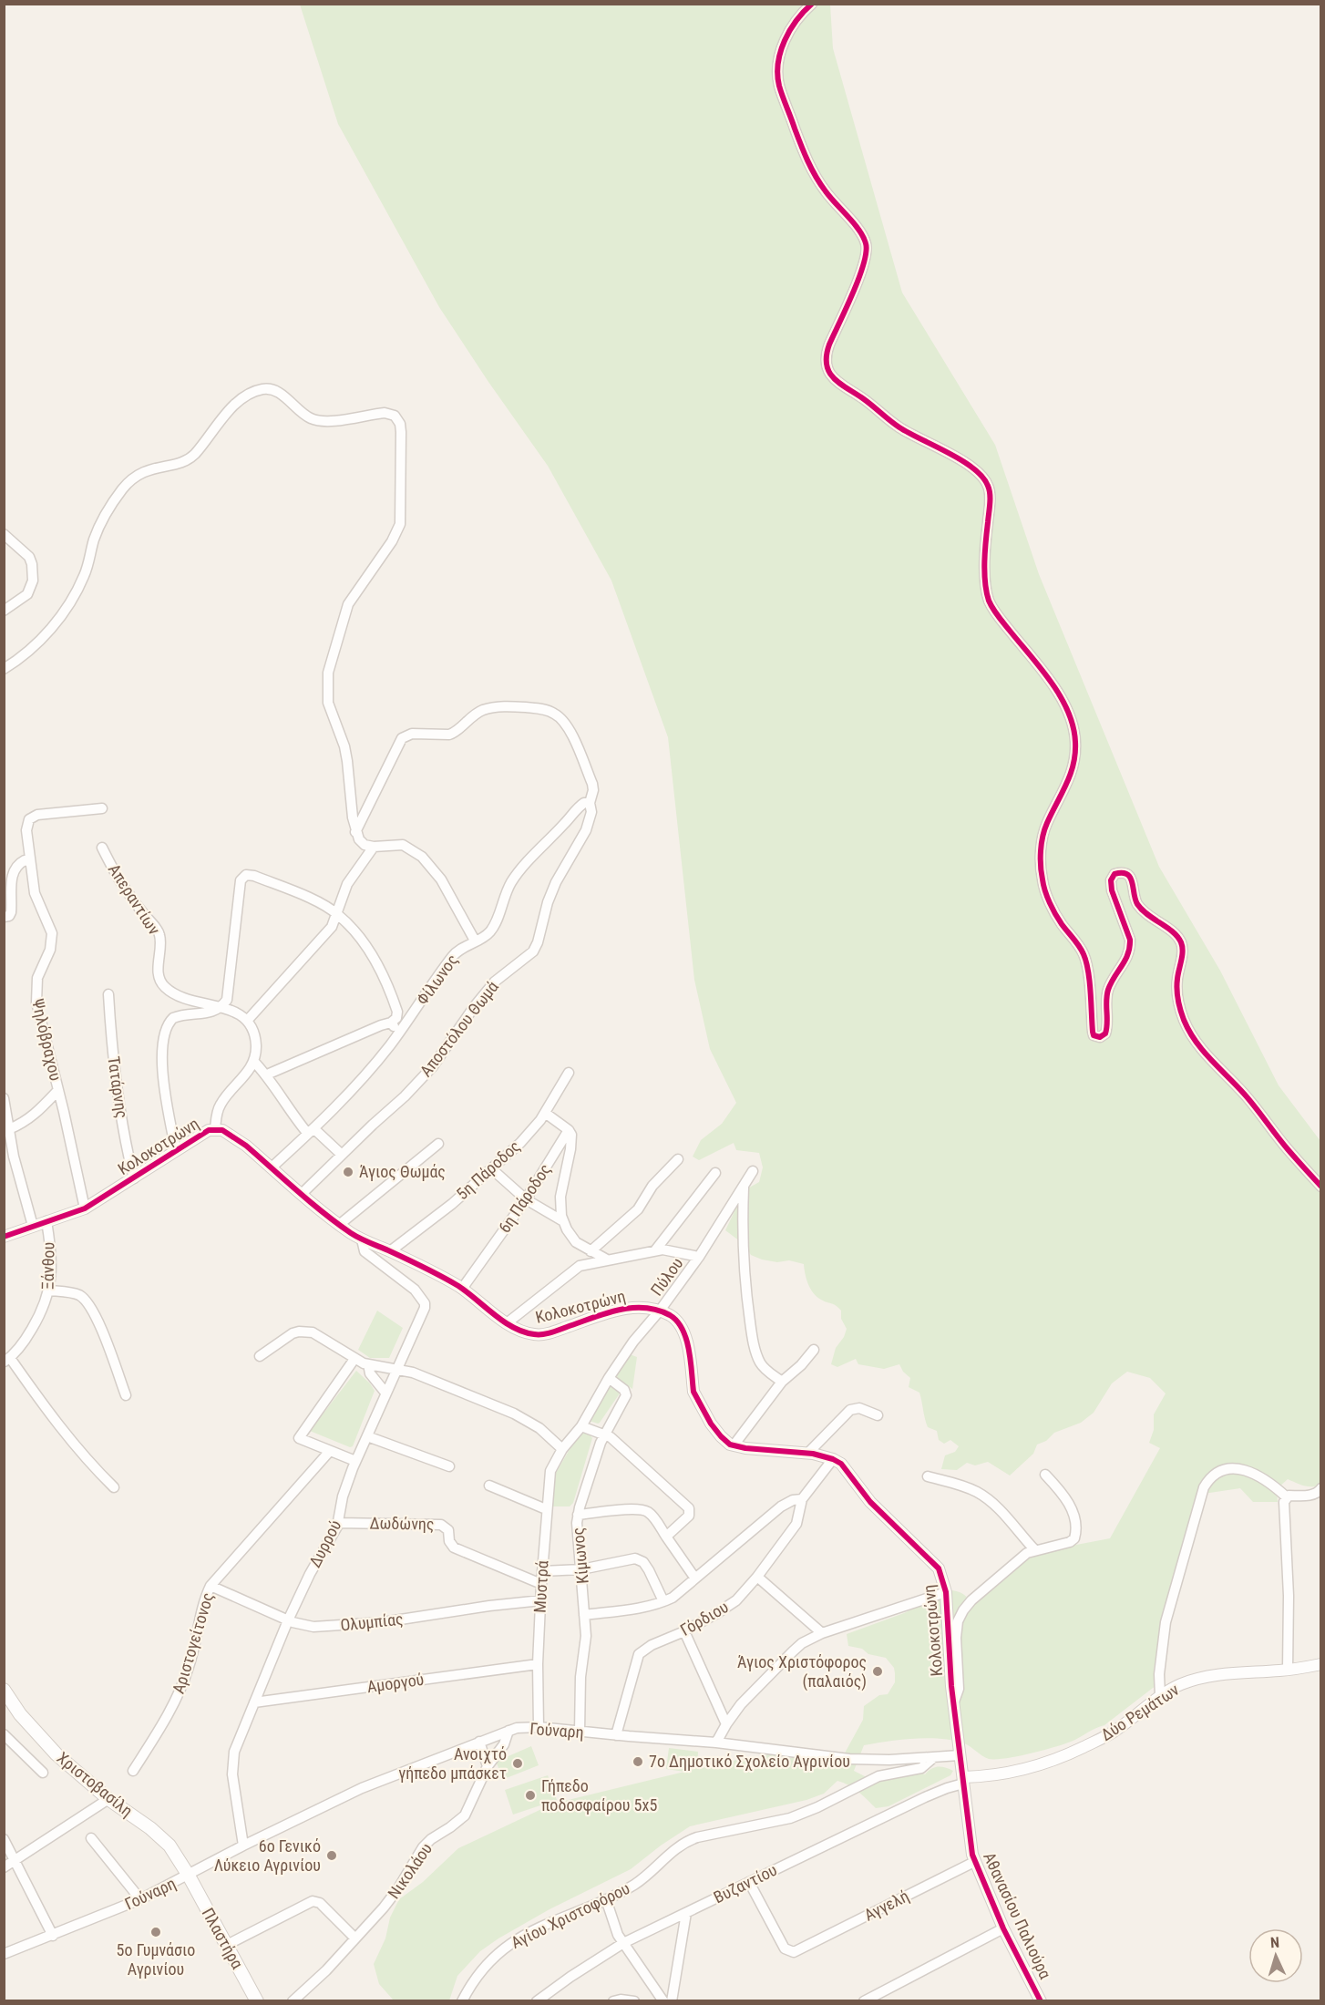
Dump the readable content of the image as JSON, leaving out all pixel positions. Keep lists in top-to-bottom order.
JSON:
{
  "streets": {
    "main road": ["Χριστοβασίλη", "Πλαστήρα"],
    "street": [
      "Απεραντίων",
      "Φίλωνος",
      "Αποστόλου Θωμά",
      "Ψηλόβραχου",
      "Τατάρνης",
      "Κολοκοτρώνη",
      "5η Πάροδος",
      "6η Πάροδος",
      "Ξάνθου",
      "Πύλου",
      "Δωδώνης",
      "Δυρρού",
      "Κίμωνος",
      "Μυστρά",
      "Γόρδιου",
      "Ολυμπίας",
      "Αριστογείτονος",
      "Αμοργού",
      "Δύο Ρεμάτων",
      "Γούναρη",
      "Νικολάου",
      "Βυζαντίου",
      "Αγγελή",
      "Αγίου Χριστοφόρου",
      "Αθανασίου Παλιούρα"
    ]
  },
  "crossings": [
    ["Φίλωνος", "Αποστόλου Θωμά"],
    ["Φίλωνος", "Κολοκοτρώνη"],
    ["Αποστόλου Θωμά", "Κολοκοτρώνη"],
    ["Ψηλόβραχου", "Κολοκοτρώνη"],
    ["Τατάρνης", "Κολοκοτρώνη"],
    ["Κολοκοτρώνη", "5η Πάροδος"],
    ["Κολοκοτρώνη", "6η Πάροδος"],
    ["Κολοκοτρώνη", "Ξάνθου"],
    ["Κολοκοτρώνη", "Πύλου"],
    ["Κολοκοτρώνη", "Δυρρού"],
    ["Κολοκοτρώνη", "Γόρδιου"],
    ["Κολοκοτρώνη", "Δύο Ρεμάτων"],
    ["Κολοκοτρώνη", "Γούναρη"],
    ["Κολοκοτρώνη", "Βυζαντίου"],
    ["Κολοκοτρώνη", "Αθανασίου Παλιούρα"],
    ["Πύλου", "Κίμωνος"],
    ["Πύλου", "Μυστρά"],
    ["Δωδώνης", "Δυρρού"],
    ["Δωδώνης", "Μυστρά"],
    ["Δυρρού", "Ολυμπίας"],
    ["Δυρρού", "Αμοργού"],
    ["Δυρρού", "Γούναρη"],
    ["Κίμωνος", "Γόρδιου"],
    ["Κίμωνος", "Γούναρη"],
    ["Μυστρά", "Ολυμπίας"],
    ["Μυστρά", "Αμοργού"],
    ["Μυστρά", "Γούναρη"],
    ["Γόρδιου", "Γούναρη"],
    ["Ολυμπίας", "Αριστογείτονος"],
    ["Δύο Ρεμάτων", "Βυζαντίου"],
    ["Δύο Ρεμάτων", "Αθανασίου Παλιούρα"],
    ["Γούναρη", "Χριστοβασίλη"],
    ["Γούναρη", "Νικολάου"],
    ["Γούναρη", "Αγίου Χριστοφόρου"],
    ["Γούναρη", "Πλαστήρα"],
    ["Χριστοβασίλη", "Πλαστήρα"],
    ["Βυζαντίου", "Αγγελή"],
    ["Βυζαντίου", "Αθανασίου Παλιούρα"],
    ["Αγγελή", "Αθανασίου Παλιούρα"]
  ],
  "places": [
    "Άγιος Θωμάς",
    "Άγιος Χριστόφορος (παλαιός)",
    "7ο Δημοτικό Σχολείο Αγρινίου",
    "Ανοιχτό γήπεδο μπάσκετ",
    "Γήπεδο ποδοσφαίρου 5x5",
    "6ο Γενικό Λύκειο Αγρινίου",
    "5ο Γυμνάσιο Αγρινίου"
  ],
  "north": "top"
}
